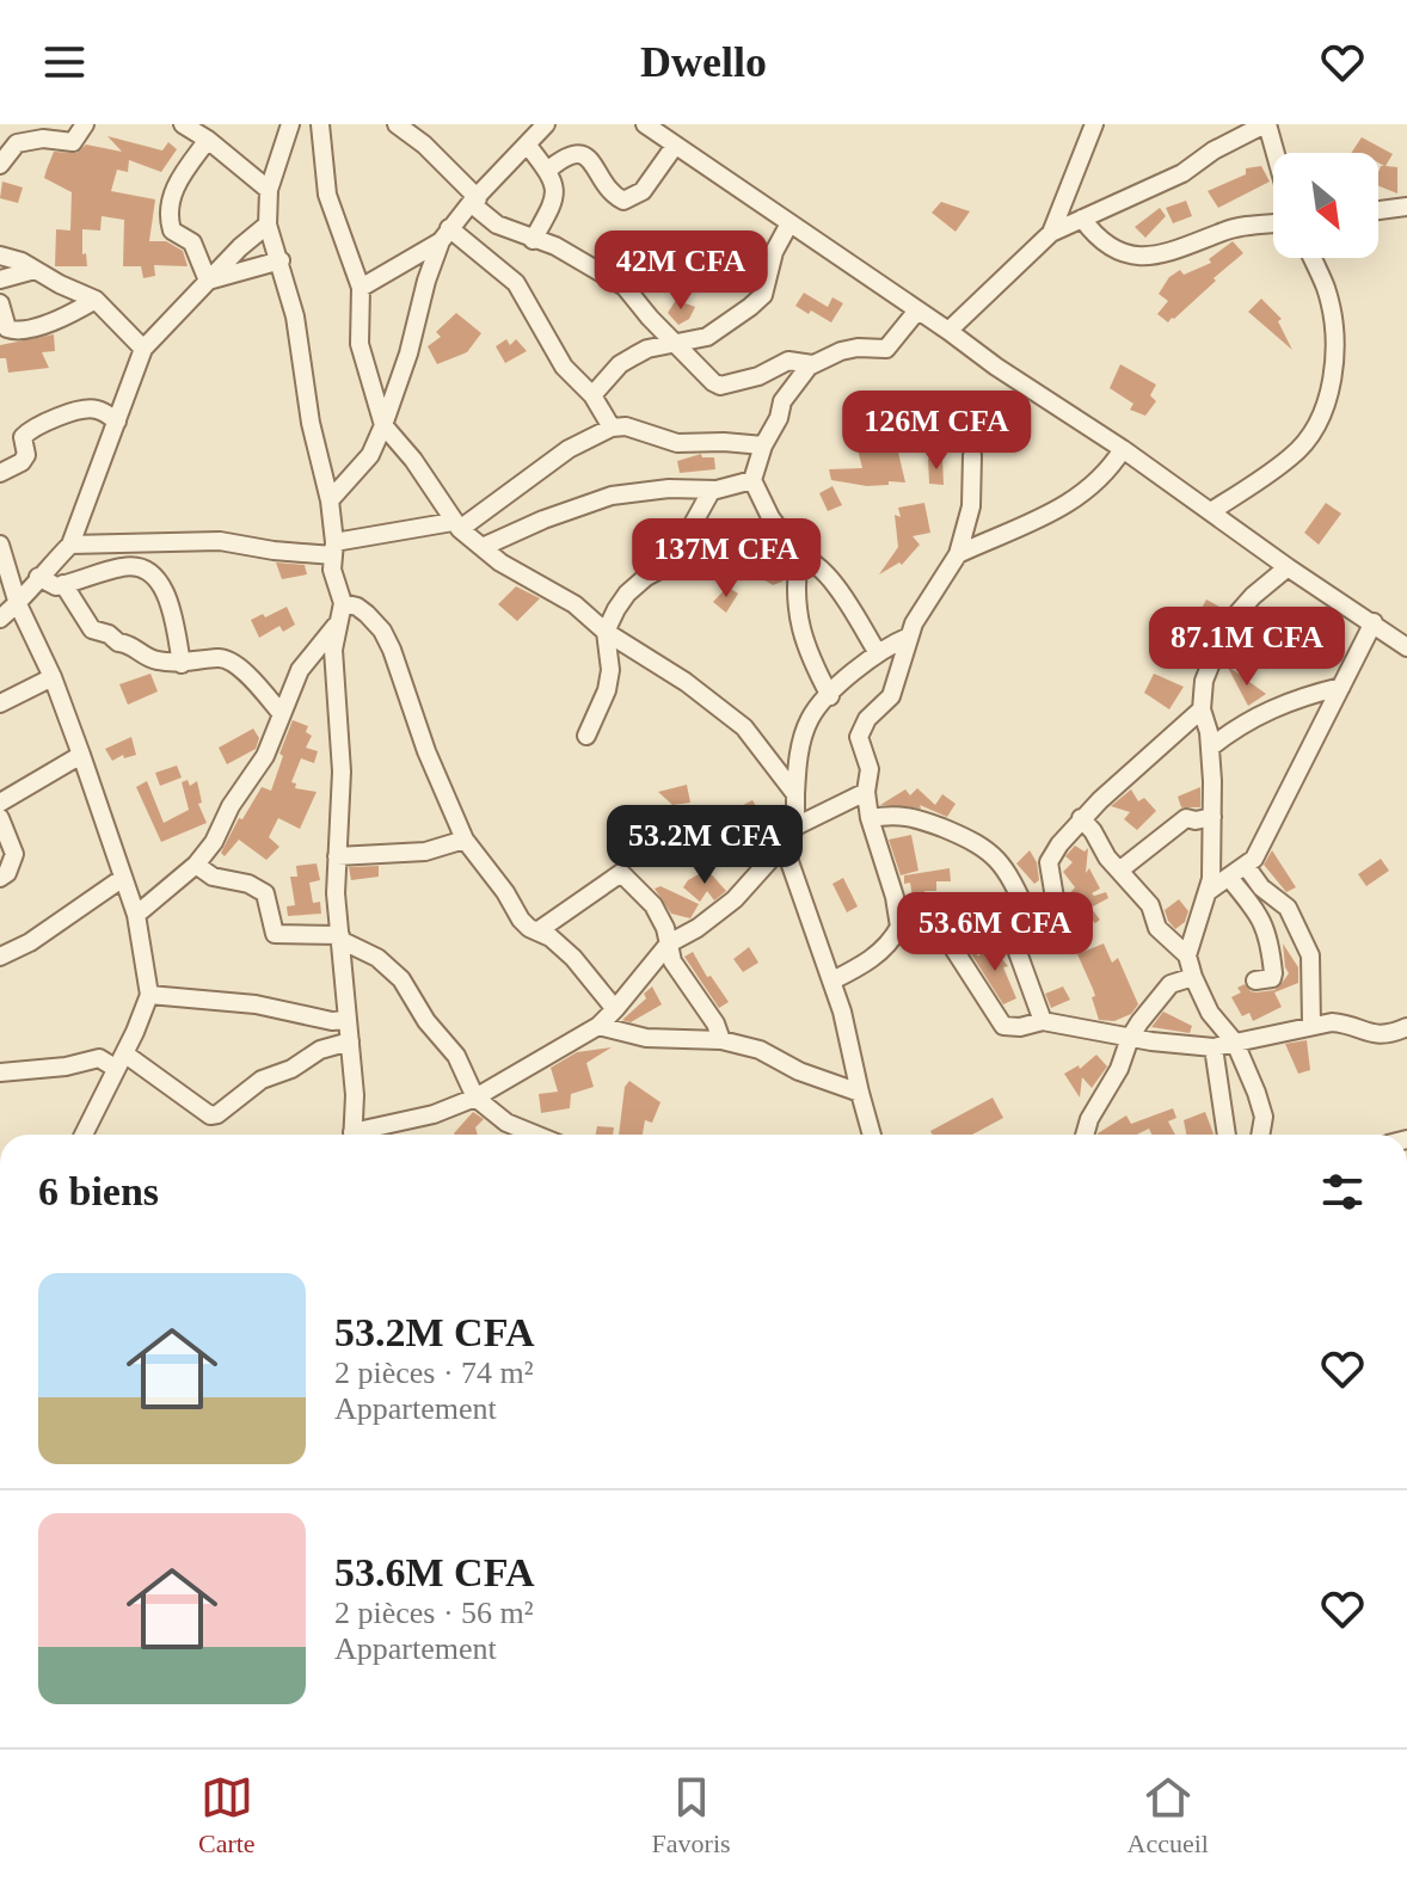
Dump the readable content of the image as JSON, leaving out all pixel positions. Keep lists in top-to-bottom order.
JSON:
{
  "north": "bottom right",
  "page": {
    "header": "Dwello",
    "price": [
      "42M CFA",
      "126M CFA",
      "137M CFA",
      "87.1M CFA",
      "53.2M CFA",
      "53.6M CFA"
    ],
    "heading": "6 biens",
    "list": [
      {
        "name": "53.2M CFA",
        "note": "2 pièces · 74 m² · Appartement"
      },
      {
        "name": "53.6M CFA",
        "note": "2 pièces · 56 m² · Appartement"
      }
    ],
    "tabs": ["Carte", "Favoris", "Accueil"]
  }
}
